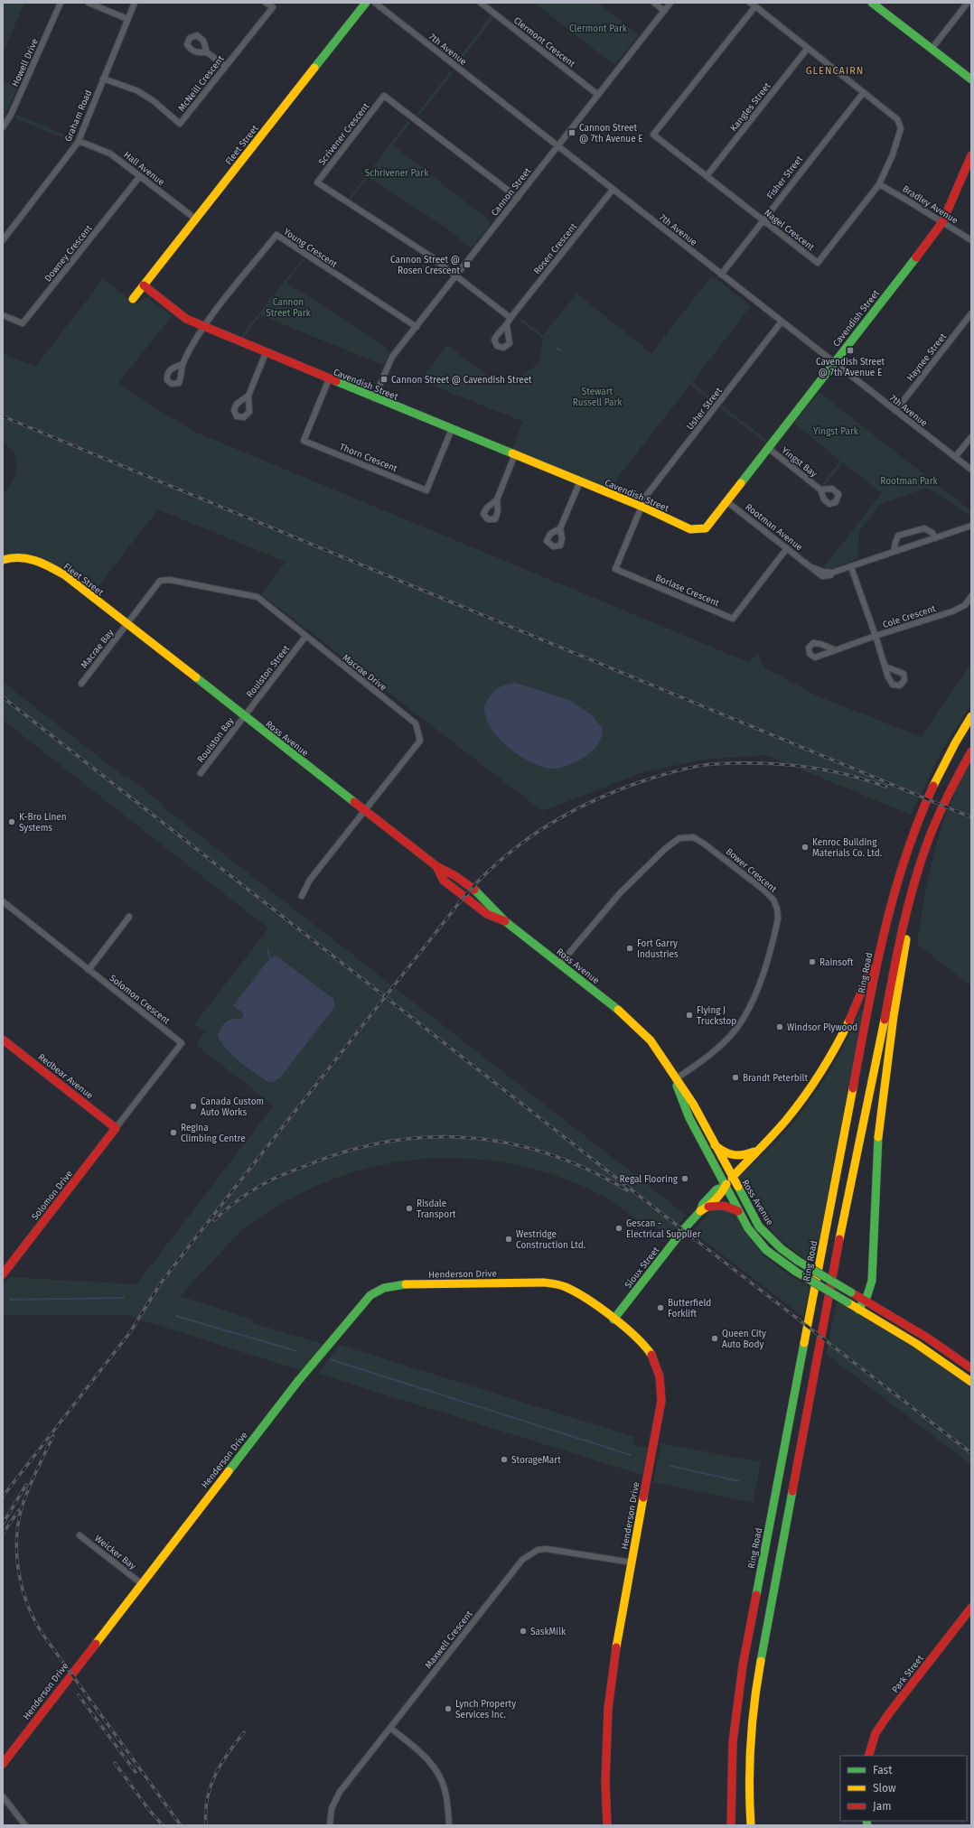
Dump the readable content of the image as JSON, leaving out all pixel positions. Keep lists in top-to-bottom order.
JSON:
{
  "streets": {
    "main road": [
      "Fleet Street",
      "Cavendish Street",
      "Ross Avenue",
      "Ring Road",
      "Redbear Avenue",
      "Solomon Drive",
      "Sioux Street",
      "Henderson Drive",
      "Park Street"
    ],
    "street": [
      "Clermont Crescent",
      "7th Avenue",
      "Howell Drive",
      "McNeill Crescent",
      "Kangles Street",
      "Graham Road",
      "Scrivener Crescent",
      "Hall Avenue",
      "Fisher Street",
      "Cannon Street",
      "Bradley Avenue",
      "Nagel Crescent",
      "Young Crescent",
      "Rosen Crescent",
      "Downey Crescent",
      "Haynee Street",
      "Usher Street",
      "Thorn Crescent",
      "Yingst Bay",
      "Rootman Avenue",
      "Borlase Crescent",
      "Cole Crescent",
      "Macrae Bay",
      "Roulston Street",
      "Macrae Drive",
      "Roulston Bay",
      "Bower Crescent",
      "Solomon Crescent",
      "Weicker Bay",
      "Maxwell Crescent"
    ]
  },
  "crossings": [
    ["Clermont Crescent", "Cannon Street"],
    ["7th Avenue", "Fisher Street"],
    ["7th Avenue", "Cannon Street"],
    ["7th Avenue", "Rosen Crescent"],
    ["7th Avenue", "Cavendish Street"],
    ["7th Avenue", "Haynee Street"],
    ["7th Avenue", "Usher Street"],
    ["McNeill Crescent", "Graham Road"],
    ["Kangles Street", "Nagel Crescent"],
    ["Graham Road", "Hall Avenue"],
    ["Scrivener Crescent", "Cannon Street"],
    ["Fleet Street", "Hall Avenue"],
    ["Fleet Street", "Cavendish Street"],
    ["Fleet Street", "Macrae Bay"],
    ["Fleet Street", "Macrae Drive"],
    ["Fleet Street", "Ross Avenue"],
    ["Hall Avenue", "Downey Crescent"],
    ["Fisher Street", "Nagel Crescent"],
    ["Cannon Street", "Young Crescent"],
    ["Cannon Street", "Cavendish Street"],
    ["Bradley Avenue", "Nagel Crescent"],
    ["Bradley Avenue", "Cavendish Street"],
    ["Young Crescent", "Cavendish Street"],
    ["Cavendish Street", "Usher Street"],
    ["Cavendish Street", "Thorn Crescent"],
    ["Cavendish Street", "Yingst Bay"],
    ["Cavendish Street", "Rootman Avenue"],
    ["Cavendish Street", "Borlase Crescent"],
    ["Usher Street", "Borlase Crescent"],
    ["Rootman Avenue", "Borlase Crescent"],
    ["Rootman Avenue", "Cole Crescent"],
    ["Macrae Bay", "Macrae Drive"],
    ["Macrae Bay", "Ross Avenue"],
    ["Roulston Street", "Macrae Drive"],
    ["Roulston Street", "Ross Avenue"],
    ["Roulston Street", "Roulston Bay"],
    ["Macrae Drive", "Ross Avenue"],
    ["Ross Avenue", "Roulston Bay"],
    ["Ross Avenue", "Bower Crescent"],
    ["Ross Avenue", "Sioux Street"],
    ["Ring Road", "Sioux Street"],
    ["Solomon Crescent", "Redbear Avenue"],
    ["Solomon Crescent", "Solomon Drive"],
    ["Redbear Avenue", "Solomon Drive"],
    ["Sioux Street", "Henderson Drive"],
    ["Henderson Drive", "Weicker Bay"],
    ["Henderson Drive", "Maxwell Crescent"]
  ],
  "districts": ["GLENCAIRN"],
  "parks": [
    "Clermont Park",
    "Schrivener Park",
    "Cannon Street Park",
    "Stewart Russell Park",
    "Yingst Park",
    "Rootman Park"
  ],
  "places": {
    "transit": [
      "Cannon Street @ 7th Avenue E",
      "Cannon Street @ Rosen Crescent",
      "Cavendish Street @ 7th Avenue E",
      "Cannon Street @ Cavendish Street"
    ],
    "other": [
      "K-Bro Linen Systems",
      "Kenroc Building Materials Co. Ltd.",
      "Fort Garry Industries",
      "Rainsoft",
      "Flying J Truckstop",
      "Windsor Plywood",
      "Brandt Peterbilt",
      "Canada Custom Auto Works",
      "Regina Climbing Centre",
      "Regal Flooring",
      "Risdale Transport",
      "Gescan - Electrical Supplier",
      "Westridge Construction Ltd.",
      "Butterfield Forklift",
      "Queen City Auto Body",
      "StorageMart",
      "SaskMilk",
      "Lynch Property Services Inc."
    ]
  },
  "legend": ["Fast", "Slow", "Jam"]
}
